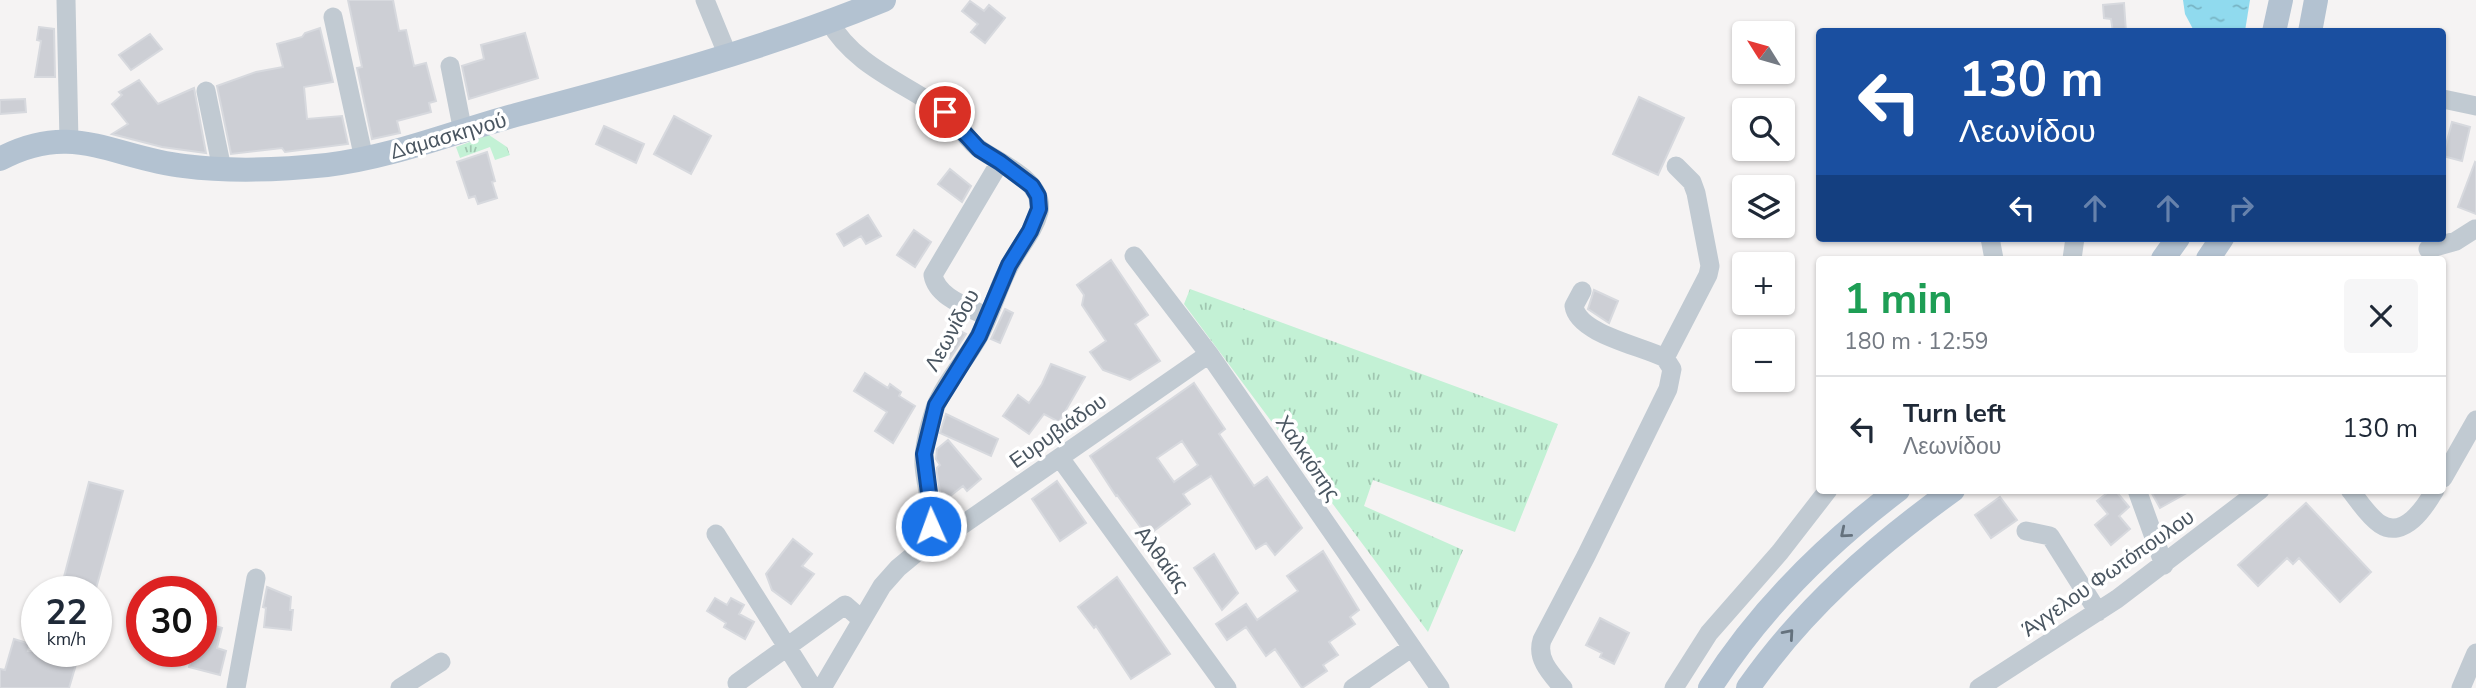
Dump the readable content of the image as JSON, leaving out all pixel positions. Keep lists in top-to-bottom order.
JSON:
{
  "streets": {
    "main road": ["Δαμασκηνού"],
    "street": [
      "Λεωνίδου",
      "Ευρυβιάδου",
      "Χαλκιόπης",
      "Αλθαίας",
      "Άγγελου Φωτόπουλου"
    ]
  },
  "crossings": [
    ["Δαμασκηνού", "Λεωνίδου"],
    ["Λεωνίδου", "Ευρυβιάδου"],
    ["Ευρυβιάδου", "Χαλκιόπης"],
    ["Ευρυβιάδου", "Αλθαίας"]
  ],
  "north": "top left",
  "page": {
    "map_buttons": ["+", "−"],
    "turn": ["130 m", "Λεωνίδου"],
    "heading": ["1 min", "180 m · 12:59"],
    "list": [
      {
        "name": "Turn left",
        "note": "Λεωνίδου",
        "value": "130 m"
      }
    ],
    "speed": "22 km/h",
    "limit": "30"
  }
}
